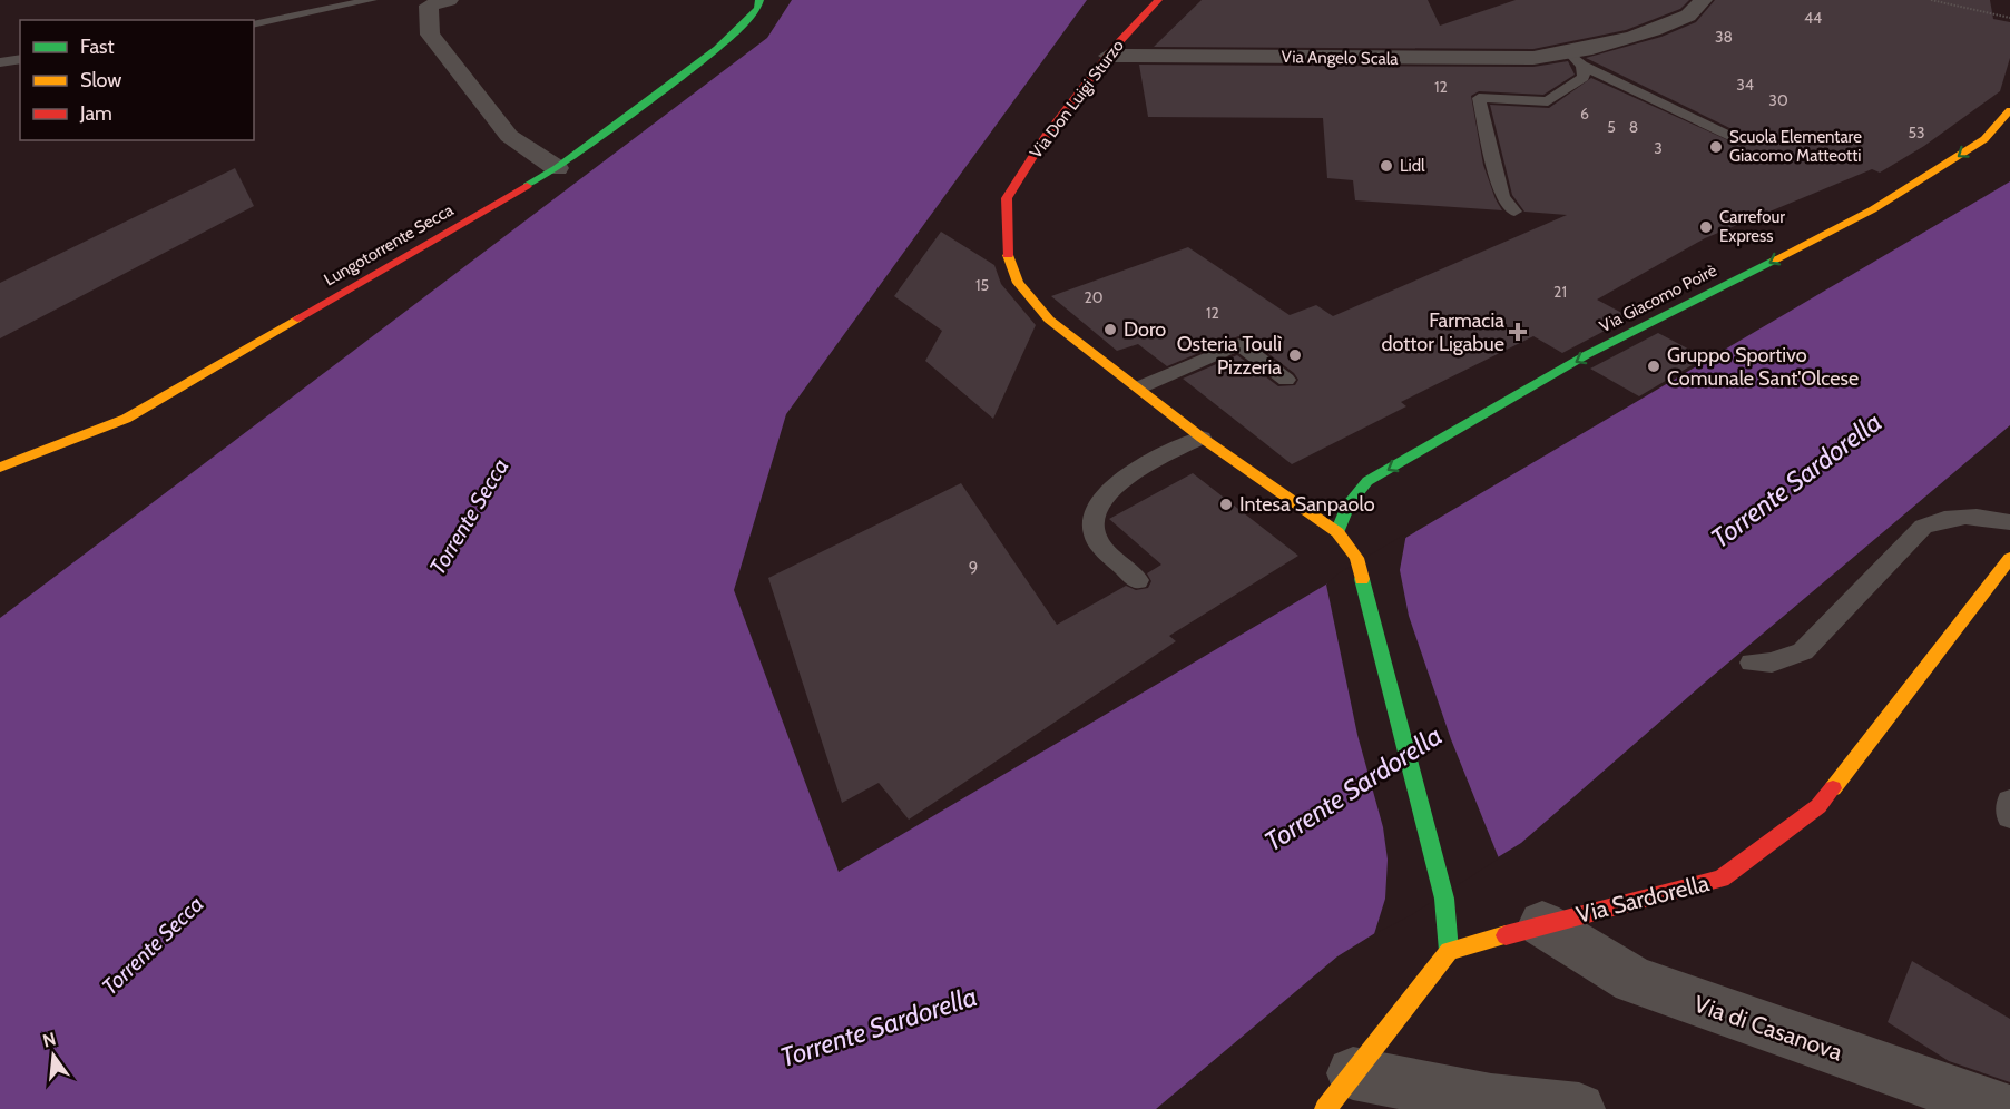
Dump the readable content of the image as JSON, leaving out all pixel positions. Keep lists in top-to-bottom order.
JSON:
{
  "streets": {
    "street": [
      "Via Angelo Scala",
      "Via Don Luigi Sturzo",
      "Lungotorrente Secca",
      "Via Giacomo Poirè",
      "Via Sardorella",
      "Via di Casanova"
    ]
  },
  "crossings": [
    ["Via Angelo Scala", "Via Don Luigi Sturzo"],
    ["Via Don Luigi Sturzo", "Via Giacomo Poirè"],
    ["Via Don Luigi Sturzo", "Via Sardorella"],
    ["Via Sardorella", "Via di Casanova"]
  ],
  "one_way": ["Via Giacomo Poirè"],
  "water": ["Torrente Sardorella", "Torrente Secca"],
  "places": {
    "other": [
      "Scuola Elementare Giacomo Matteotti",
      "Lidl",
      "Carrefour Express",
      "Doro",
      "Osteria Toulì Pizzeria",
      "Gruppo Sportivo Comunale Sant'Olcese",
      "Intesa Sanpaolo"
    ],
    "health": ["Farmacia dottor Ligabue"]
  },
  "house_numbers": [
    "44",
    "38",
    "34",
    "12",
    "30",
    "6",
    "5",
    "8",
    "53",
    "3",
    "15",
    "21",
    "20",
    "12",
    "9"
  ],
  "legend": ["Fast", "Slow", "Jam"],
  "north": "top"
}
